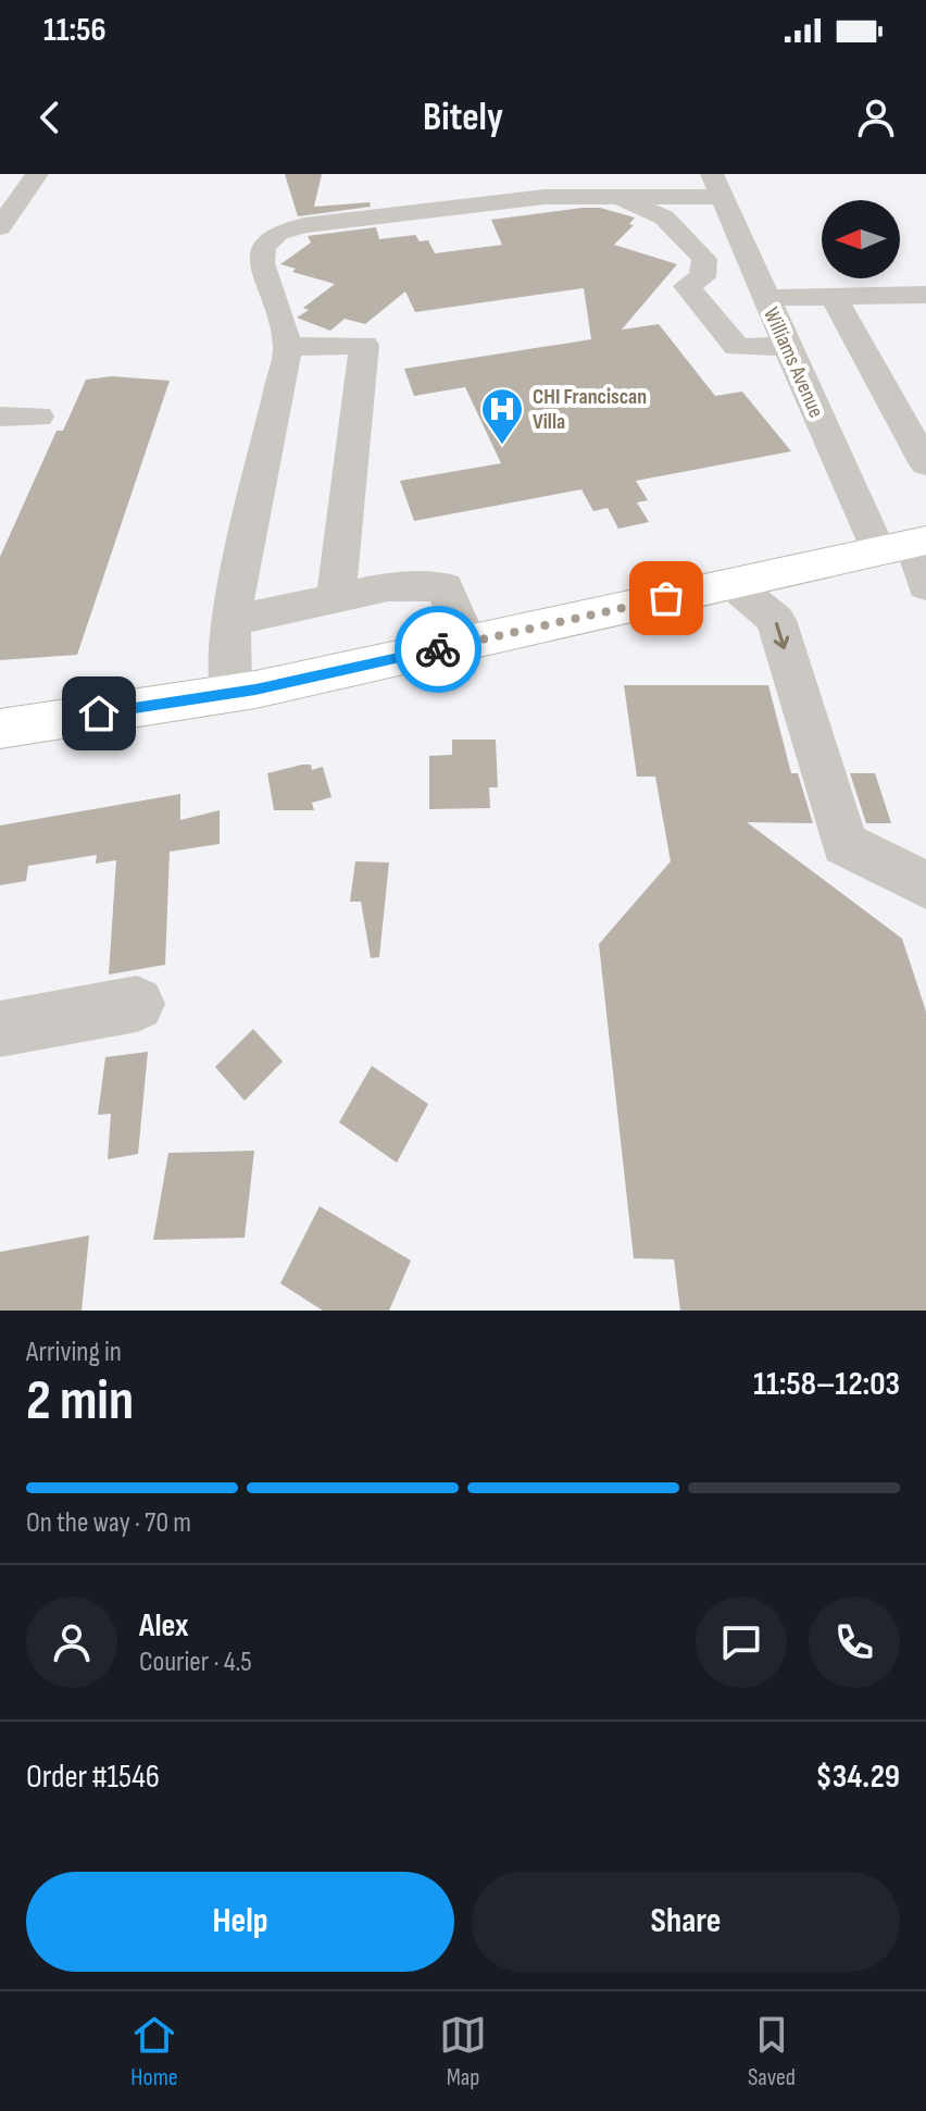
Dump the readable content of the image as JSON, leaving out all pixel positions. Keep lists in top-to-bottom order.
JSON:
{
  "streets": {
    "street": ["Williams Avenue"]
  },
  "places": {
    "hospital": ["CHI Franciscan Villa"]
  },
  "north": "left",
  "page": {
    "status": "11:56",
    "header": "Bitely",
    "heading": ["2 min", "Arriving in", "11:58–12:03"],
    "panel": [
      "Alex",
      "Courier · 4.5",
      "Order #1546",
      "$34.29"
    ],
    "bar": "On the way · 70 m",
    "buttons": ["Help", "Share"],
    "tabs": ["Home", "Map", "Saved"]
  }
}
